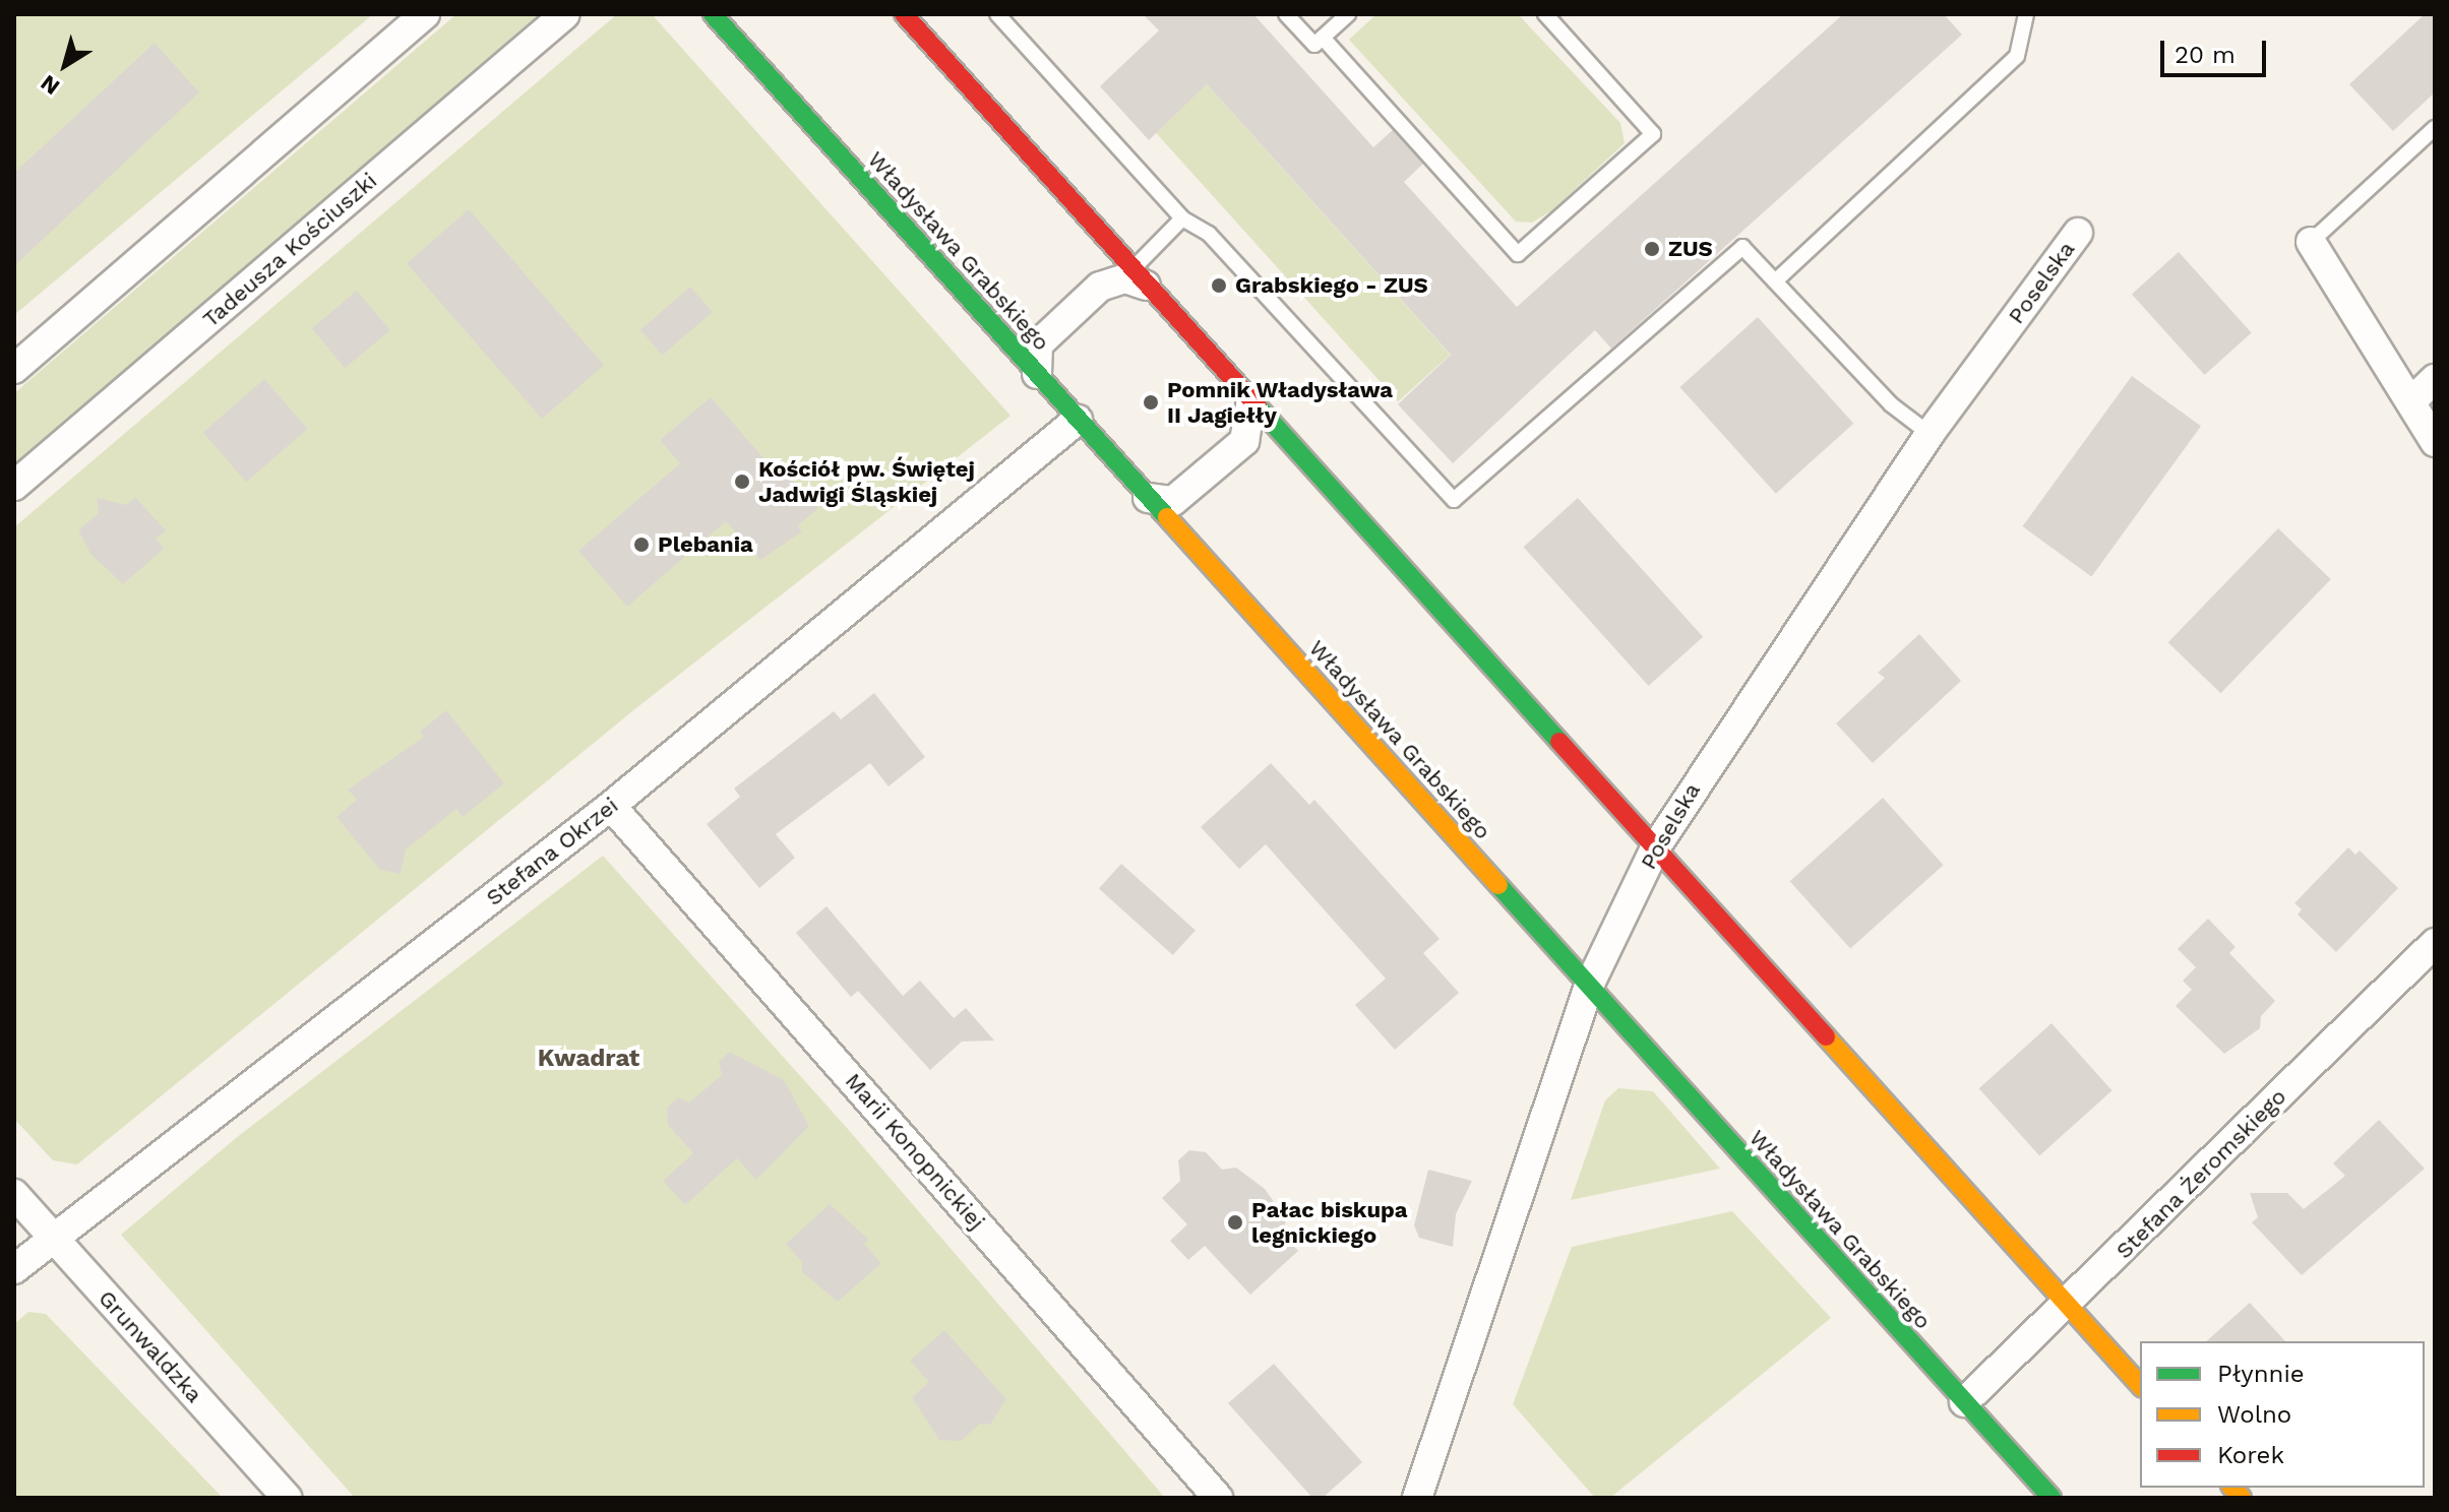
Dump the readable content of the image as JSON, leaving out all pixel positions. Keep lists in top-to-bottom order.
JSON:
{
  "streets": {
    "street": [
      "Tadeusza Kościuszki",
      "Władysława Grabskiego",
      "Poselska",
      "Stefana Okrzei",
      "Marii Konopnickiej",
      "Stefana Żeromskiego",
      "Grunwaldzka"
    ]
  },
  "crossings": [
    ["Władysława Grabskiego", "Poselska"],
    ["Władysława Grabskiego", "Stefana Okrzei"],
    ["Władysława Grabskiego", "Stefana Żeromskiego"],
    ["Stefana Okrzei", "Marii Konopnickiej"],
    ["Stefana Okrzei", "Grunwaldzka"]
  ],
  "districts": ["Kwadrat"],
  "places": [
    "ZUS",
    "Grabskiego - ZUS",
    "Pomnik Władysława II Jagiełły",
    "Kościół pw. Świętej Jadwigi Śląskiej",
    "Plebania",
    "Pałac biskupa legnickiego"
  ],
  "legend": ["Płynnie", "Wolno", "Korek"],
  "scale_bar": "20 m",
  "north": "bottom left"
}
